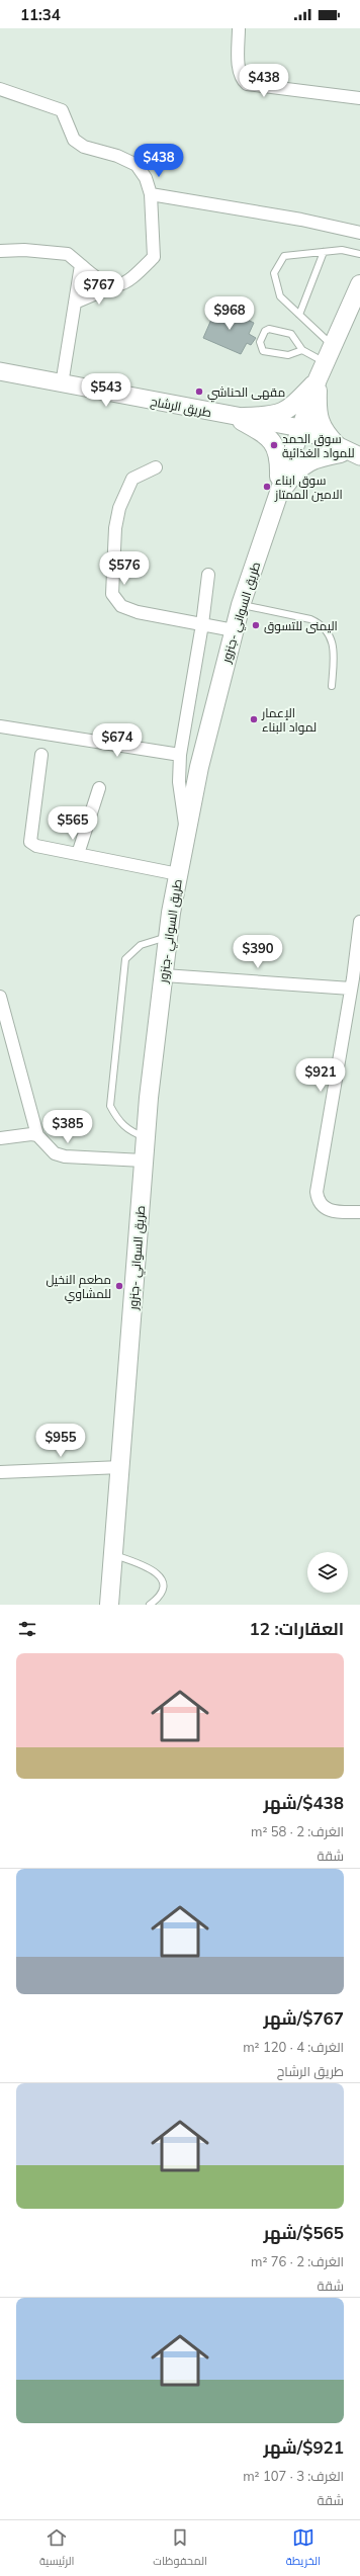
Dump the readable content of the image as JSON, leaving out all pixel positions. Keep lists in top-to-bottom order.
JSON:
{
  "streets": {
    "main road": ["طريق الرشاح", "طريق السواني -جنزور"]
  },
  "crossings": [
    ["طريق الرشاح", "طريق السواني -جنزور"]
  ],
  "places": [
    "مقهى الحناشي",
    "سوق الحمد للمواد الغذائية",
    "سوق ابناء الامين الممتاز",
    "اليمنى للتسوق",
    "الإعمار لمواد البناء",
    "مطعم النخيل للمشاوي"
  ],
  "page": {
    "status": "11:34",
    "price": [
      "$438",
      "$438",
      "$767",
      "$968",
      "$543",
      "$576",
      "$674",
      "$565",
      "$390",
      "$921",
      "$385",
      "$955"
    ],
    "heading": "العقارات: 12",
    "list": [
      {
        "name": "$438/شهر",
        "note": "الغرف: 2 · 58 m² · شقة"
      },
      {
        "name": "$767/شهر",
        "note": "الغرف: 4 · 120 m² · طريق الرشاح"
      },
      {
        "name": "$565/شهر",
        "note": "الغرف: 2 · 76 m² · شقة"
      },
      {
        "name": "$921/شهر",
        "note": "الغرف: 3 · 107 m² · شقة"
      }
    ],
    "tabs": ["الخريطة", "المحفوظات", "الرئيسية"]
  }
}
